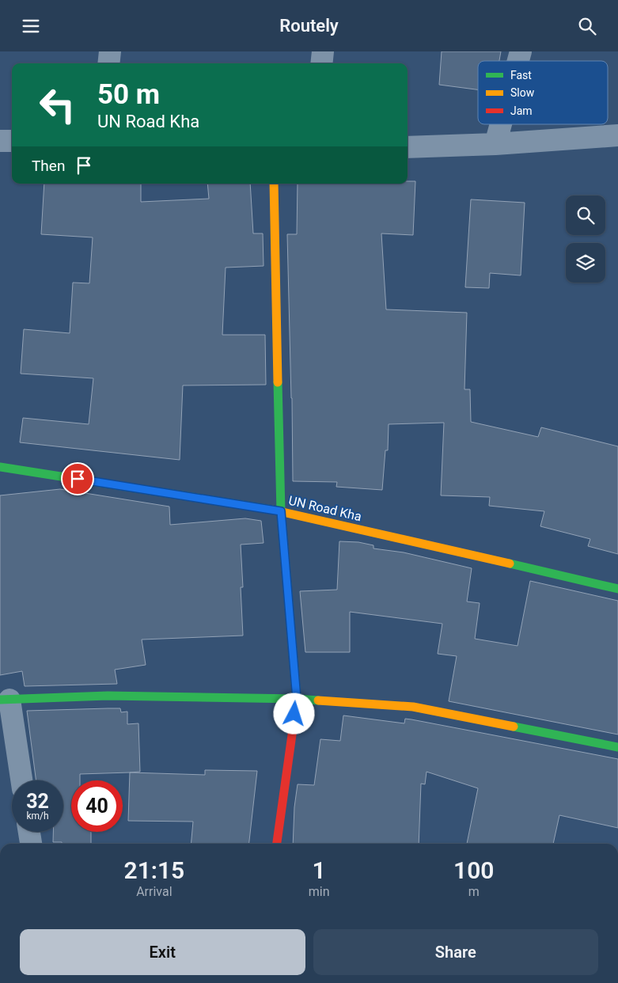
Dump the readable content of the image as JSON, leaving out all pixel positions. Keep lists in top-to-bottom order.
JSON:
{
  "streets": {
    "street": ["UN Road Kha"]
  },
  "legend": ["Fast", "Slow", "Jam"],
  "page": {
    "header": "Routely",
    "turn": ["50 m", "UN Road Kha"],
    "then": "Then",
    "speed": "32 km/h",
    "limit": "40",
    "eta": [
      "21:15",
      "Arrival",
      "1",
      "min",
      "100",
      "m"
    ],
    "buttons": ["Exit", "Share"]
  }
}
